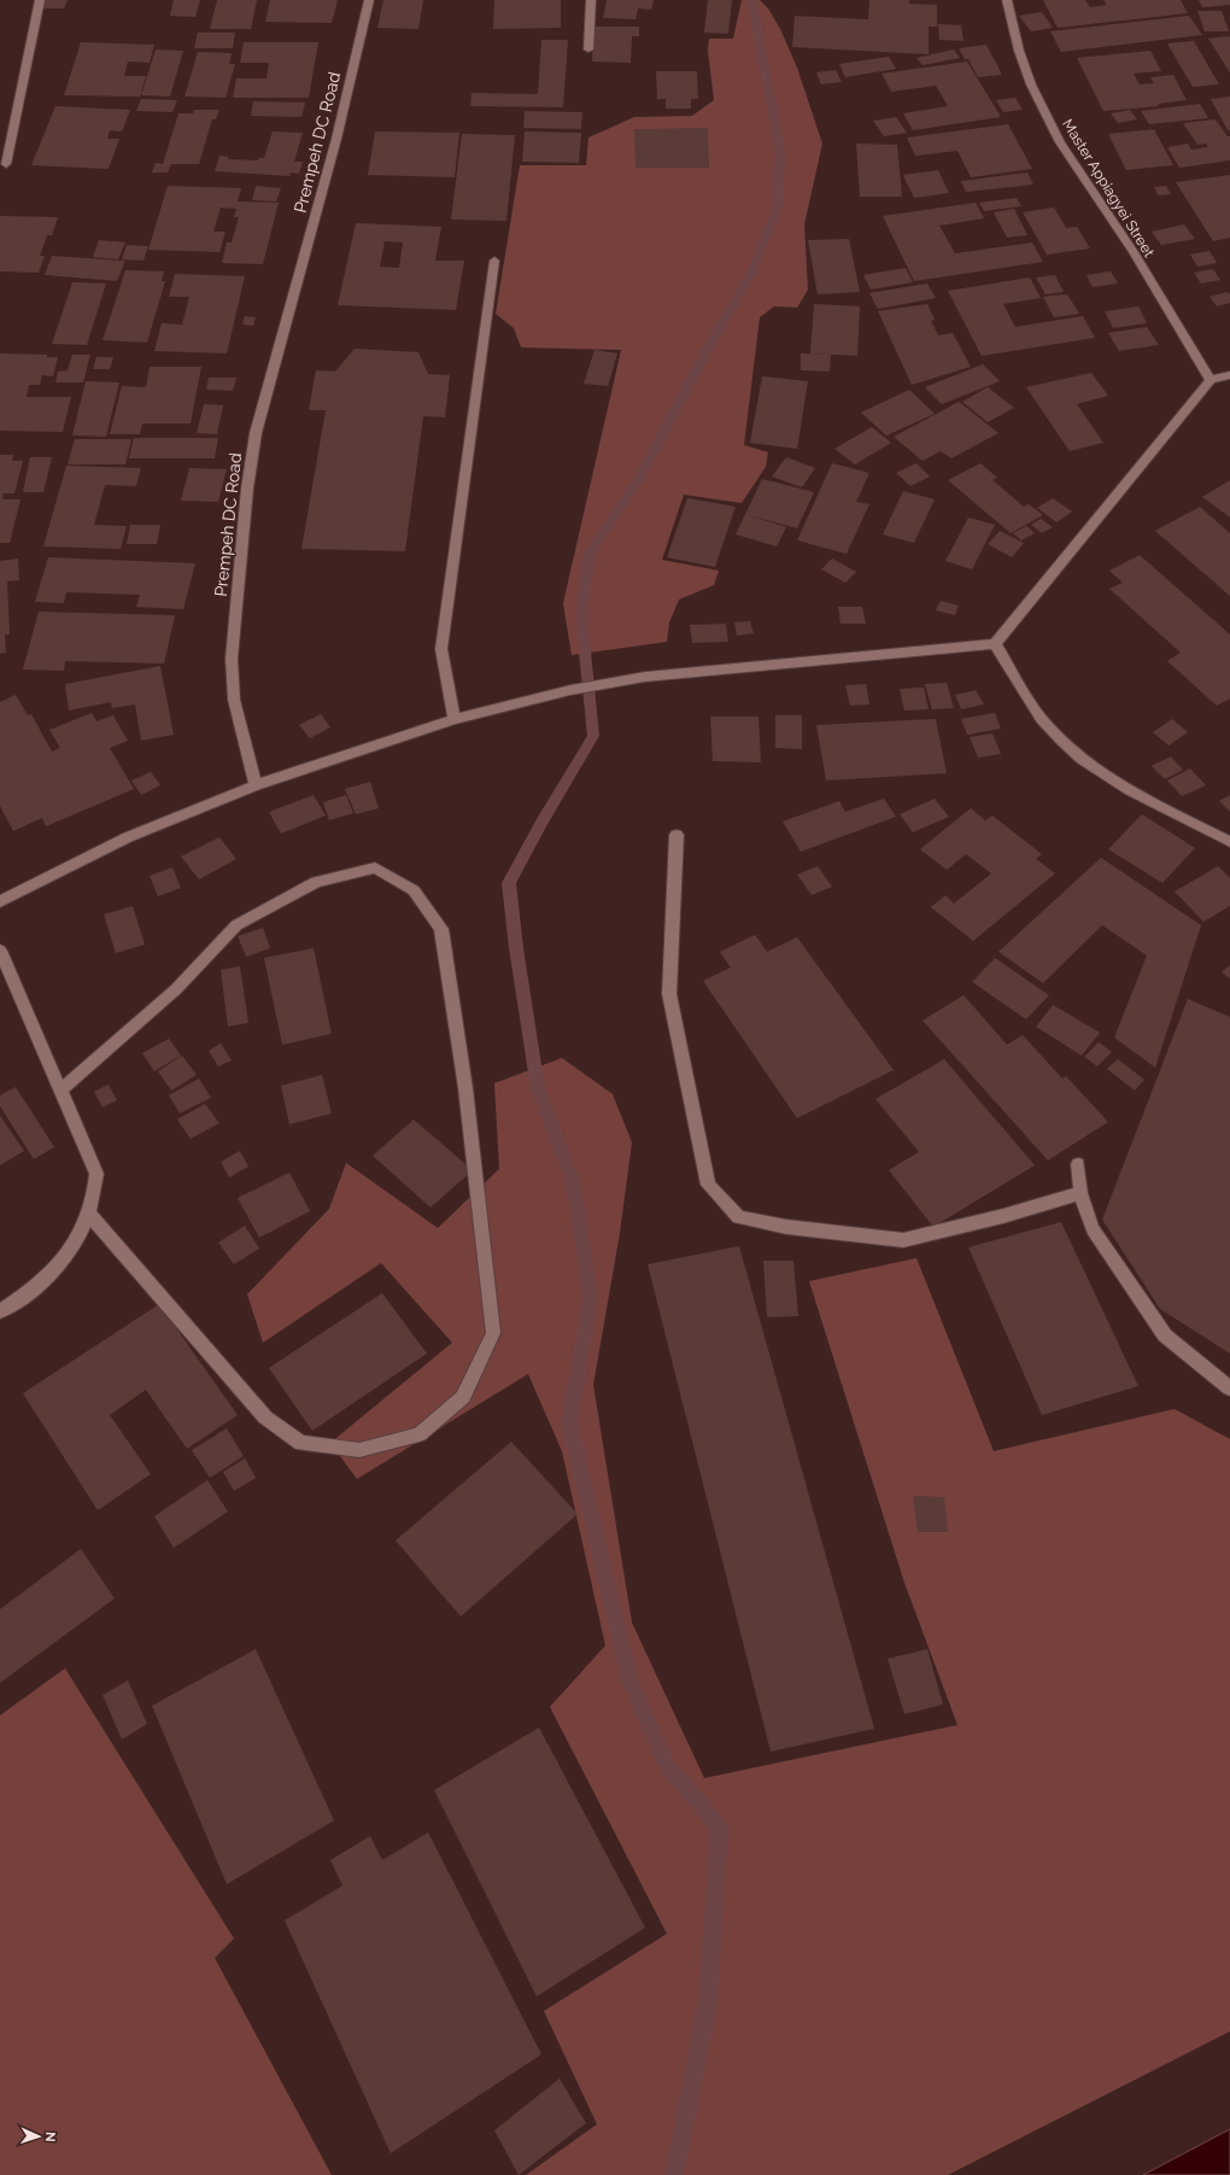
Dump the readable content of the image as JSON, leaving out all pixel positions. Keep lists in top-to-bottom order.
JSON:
{
  "streets": {
    "street": ["Prempeh DC Road", "Master Appiagyei Street"]
  },
  "north": "right"
}
